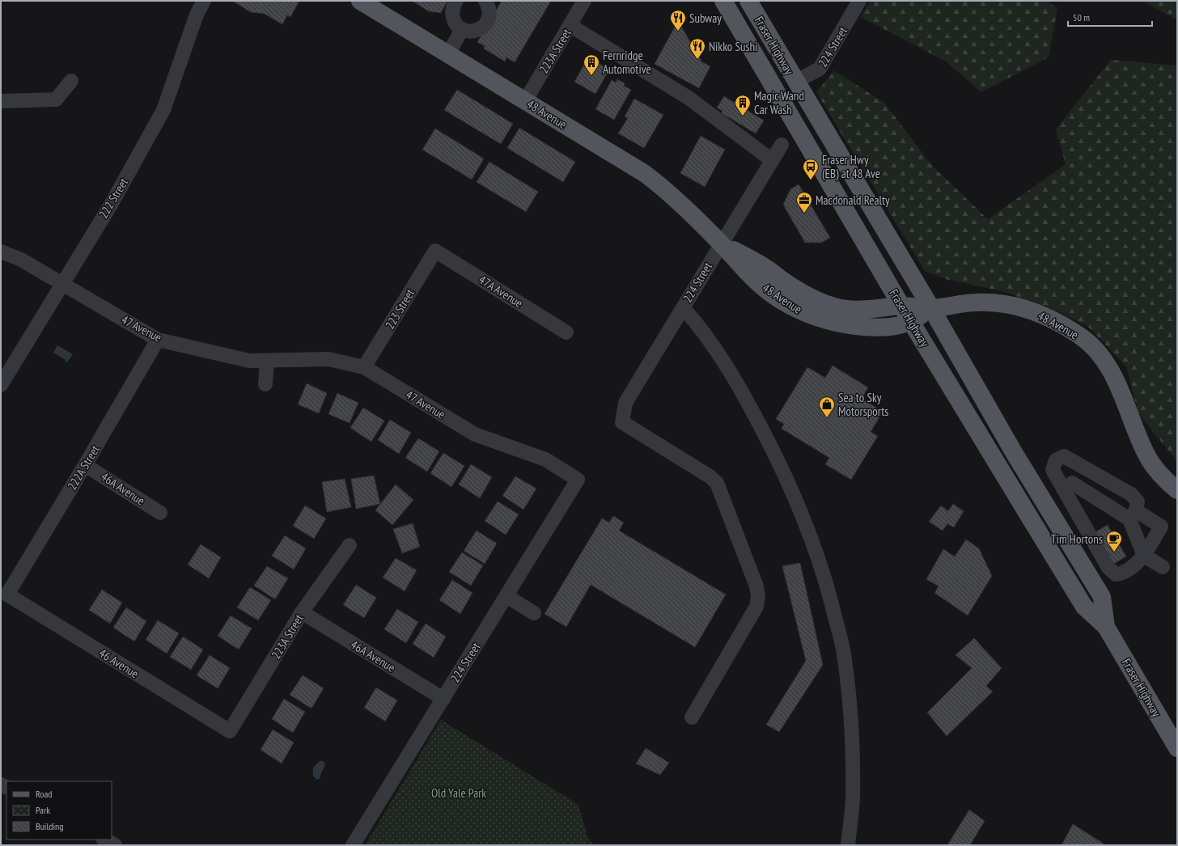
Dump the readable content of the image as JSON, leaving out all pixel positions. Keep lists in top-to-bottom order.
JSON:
{
  "streets": {
    "main road": ["Fraser Highway", "48 Avenue"],
    "street": [
      "224 Street",
      "223A Street",
      "222 Street",
      "47A Avenue",
      "223 Street",
      "47 Avenue",
      "222A Street",
      "46A Avenue",
      "46 Avenue"
    ]
  },
  "crossings": [
    ["Fraser Highway", "224 Street"],
    ["Fraser Highway", "48 Avenue"],
    ["224 Street", "48 Avenue"],
    ["224 Street", "47 Avenue"],
    ["224 Street", "46A Avenue"],
    ["223A Street", "48 Avenue"],
    ["223A Street", "46A Avenue"],
    ["223A Street", "46 Avenue"],
    ["222 Street", "47 Avenue"],
    ["47A Avenue", "223 Street"],
    ["223 Street", "47 Avenue"],
    ["47 Avenue", "222A Street"],
    ["222A Street", "46A Avenue"],
    ["222A Street", "46 Avenue"]
  ],
  "parks": ["Old Yale Park"],
  "places": {
    "restaurant": ["Subway", "Nikko Sushi"],
    "building": ["Fernridge Automotive", "Magic Wand Car Wash"],
    "bus stop": ["Fraser Hwy (EB) at 48 Ave"],
    "office": ["Macdonald Realty"],
    "shop": ["Sea to Sky Motorsports"],
    "cafe": ["Tim Hortons"]
  },
  "legend": ["Road", "Park", "Building"],
  "scale_bar": "50 m"
}
